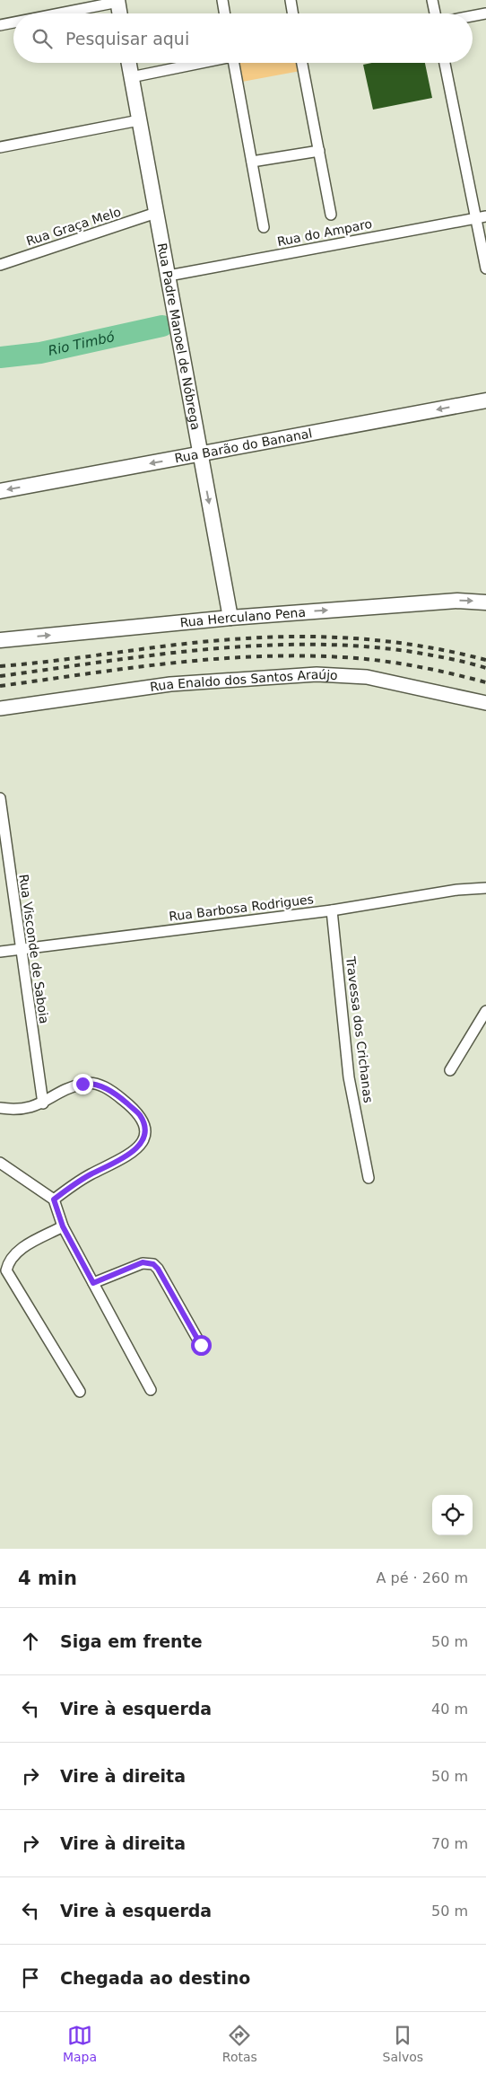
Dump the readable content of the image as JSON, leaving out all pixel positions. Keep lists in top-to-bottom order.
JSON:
{
  "streets": {
    "main road": ["Rua Padre Manoel de Nóbrega", "Rua Barão do Bananal", "Rua Herculano Pena"],
    "street": [
      "Rua Graça Melo",
      "Rua do Amparo",
      "Rua Enaldo dos Santos Araújo",
      "Rua Barbosa Rodrigues",
      "Rua Visconde de Saboia",
      "Travessa dos Crichanas"
    ]
  },
  "crossings": [
    ["Rua Graça Melo", "Rua Padre Manoel de Nóbrega"],
    ["Rua do Amparo", "Rua Padre Manoel de Nóbrega"],
    ["Rua Padre Manoel de Nóbrega", "Rua Barão do Bananal"],
    ["Rua Padre Manoel de Nóbrega", "Rua Herculano Pena"],
    ["Rua Barbosa Rodrigues", "Rua Visconde de Saboia"],
    ["Rua Barbosa Rodrigues", "Travessa dos Crichanas"]
  ],
  "one_way": ["Rua Barão do Bananal", "Rua Herculano Pena"],
  "water": ["Rio Timbó"],
  "page": {
    "search": "Pesquisar aqui",
    "heading": ["4 min", "A pé · 260 m"],
    "list": [
      ["Siga em frente", "50 m"],
      ["Vire à esquerda", "40 m"],
      ["Vire à direita", "50 m"],
      ["Vire à direita", "70 m"],
      ["Vire à esquerda", "50 m"],
      "Chegada ao destino"
    ],
    "nav": ["Mapa", "Rotas", "Salvos"]
  }
}
